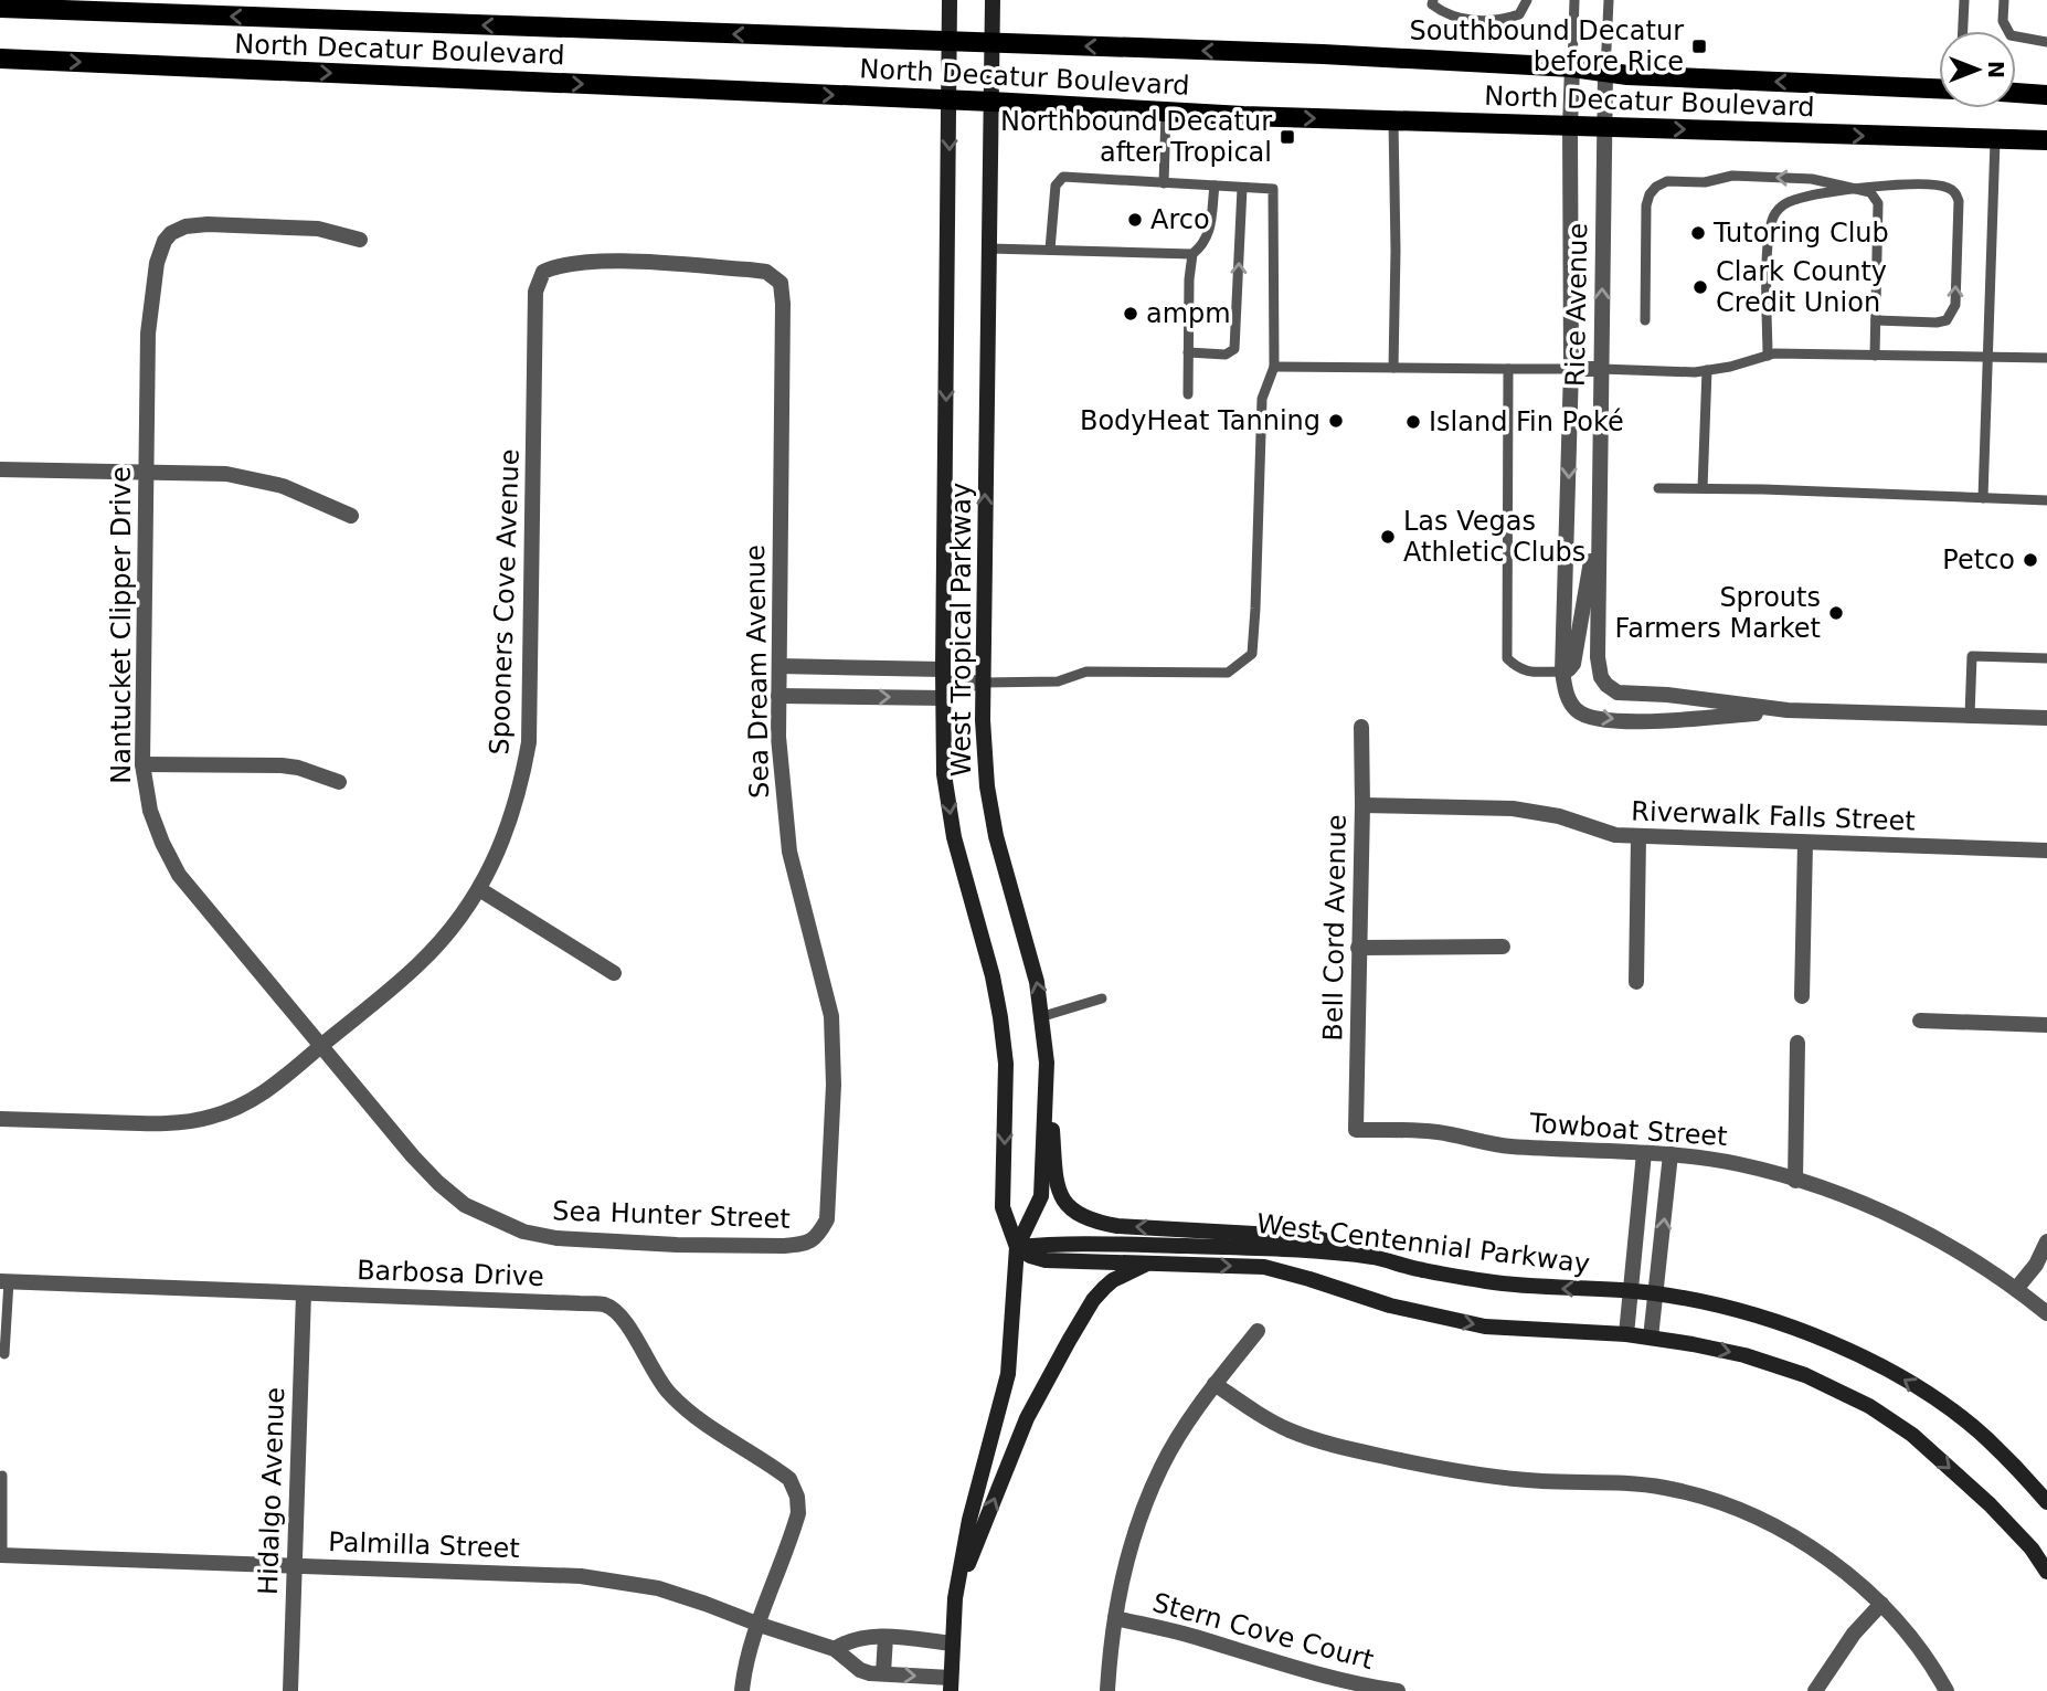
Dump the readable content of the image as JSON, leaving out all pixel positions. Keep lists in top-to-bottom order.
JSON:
{
  "streets": {
    "main road": ["North Decatur Boulevard", "West Tropical Parkway", "West Centennial Parkway"],
    "street": [
      "Rice Avenue",
      "Spooners Cove Avenue",
      "Nantucket Clipper Drive",
      "Sea Dream Avenue",
      "Riverwalk Falls Street",
      "Bell Cord Avenue",
      "Towboat Street",
      "Sea Hunter Street",
      "Barbosa Drive",
      "Hidalgo Avenue",
      "Palmilla Street",
      "Stern Cove Court"
    ]
  },
  "crossings": [
    ["North Decatur Boulevard", "Rice Avenue"],
    ["North Decatur Boulevard", "West Tropical Parkway"],
    ["Spooners Cove Avenue", "Nantucket Clipper Drive"],
    ["Spooners Cove Avenue", "Sea Dream Avenue"],
    ["Spooners Cove Avenue", "Sea Hunter Street"],
    ["Nantucket Clipper Drive", "Sea Hunter Street"],
    ["West Tropical Parkway", "West Centennial Parkway"],
    ["West Tropical Parkway", "Palmilla Street"],
    ["Sea Dream Avenue", "Sea Hunter Street"],
    ["Riverwalk Falls Street", "Bell Cord Avenue"],
    ["Bell Cord Avenue", "Towboat Street"],
    ["Barbosa Drive", "Hidalgo Avenue"],
    ["Barbosa Drive", "Palmilla Street"],
    ["Hidalgo Avenue", "Palmilla Street"]
  ],
  "places": {
    "transit": ["Southbound Decatur before Rice", "Northbound Decatur after Tropical"],
    "other": [
      "Arco",
      "Tutoring Club",
      "Clark County Credit Union",
      "ampm",
      "BodyHeat Tanning",
      "Island Fin Poké",
      "Las Vegas Athletic Clubs",
      "Petco",
      "Sprouts Farmers Market"
    ]
  },
  "north": "right"
}
